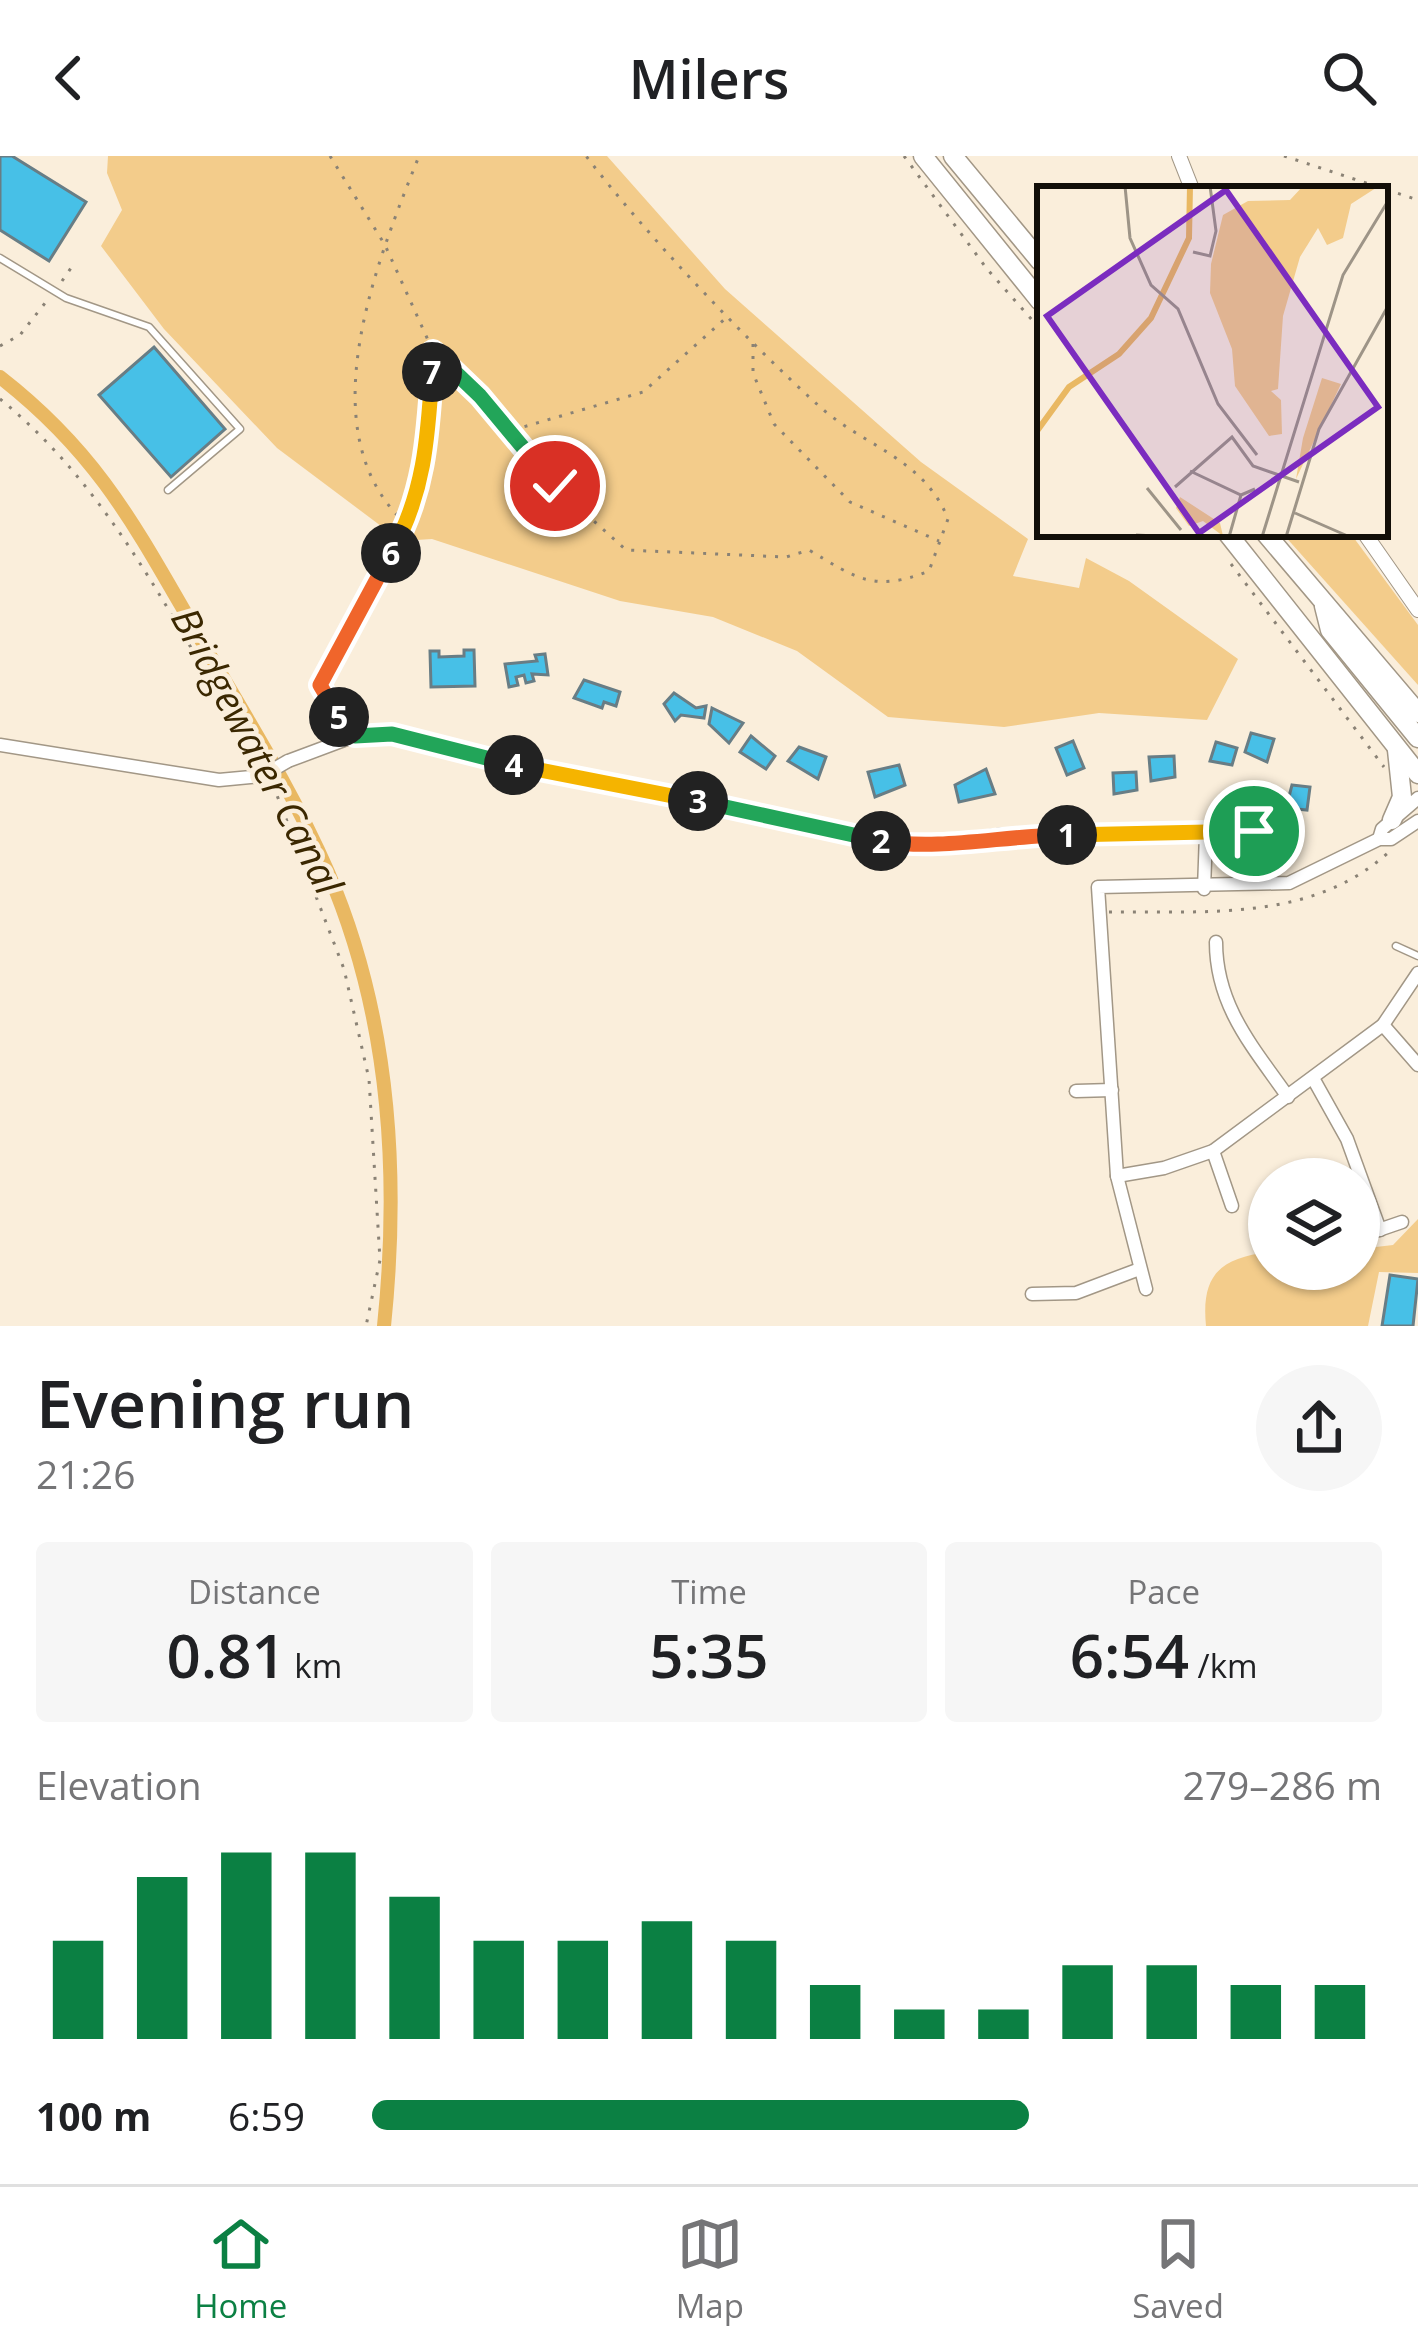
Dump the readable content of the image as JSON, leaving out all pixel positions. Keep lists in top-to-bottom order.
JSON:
{
  "water": ["Bridgewater Canal"],
  "page": {
    "header": "Milers",
    "pins": [
      "7",
      "6",
      "5",
      "4",
      "3",
      "1",
      "2"
    ],
    "heading": ["Evening run", "21:26"],
    "stats": [
      ["Distance", "0.81 km"],
      ["Time", "5:35"],
      ["Pace", "6:54 /km"]
    ],
    "chart": ["Elevation", "279–286 m"],
    "list": [
      {
        "name": "100 m",
        "note": "6:59"
      }
    ],
    "tabs": ["Home", "Map", "Saved"]
  }
}
